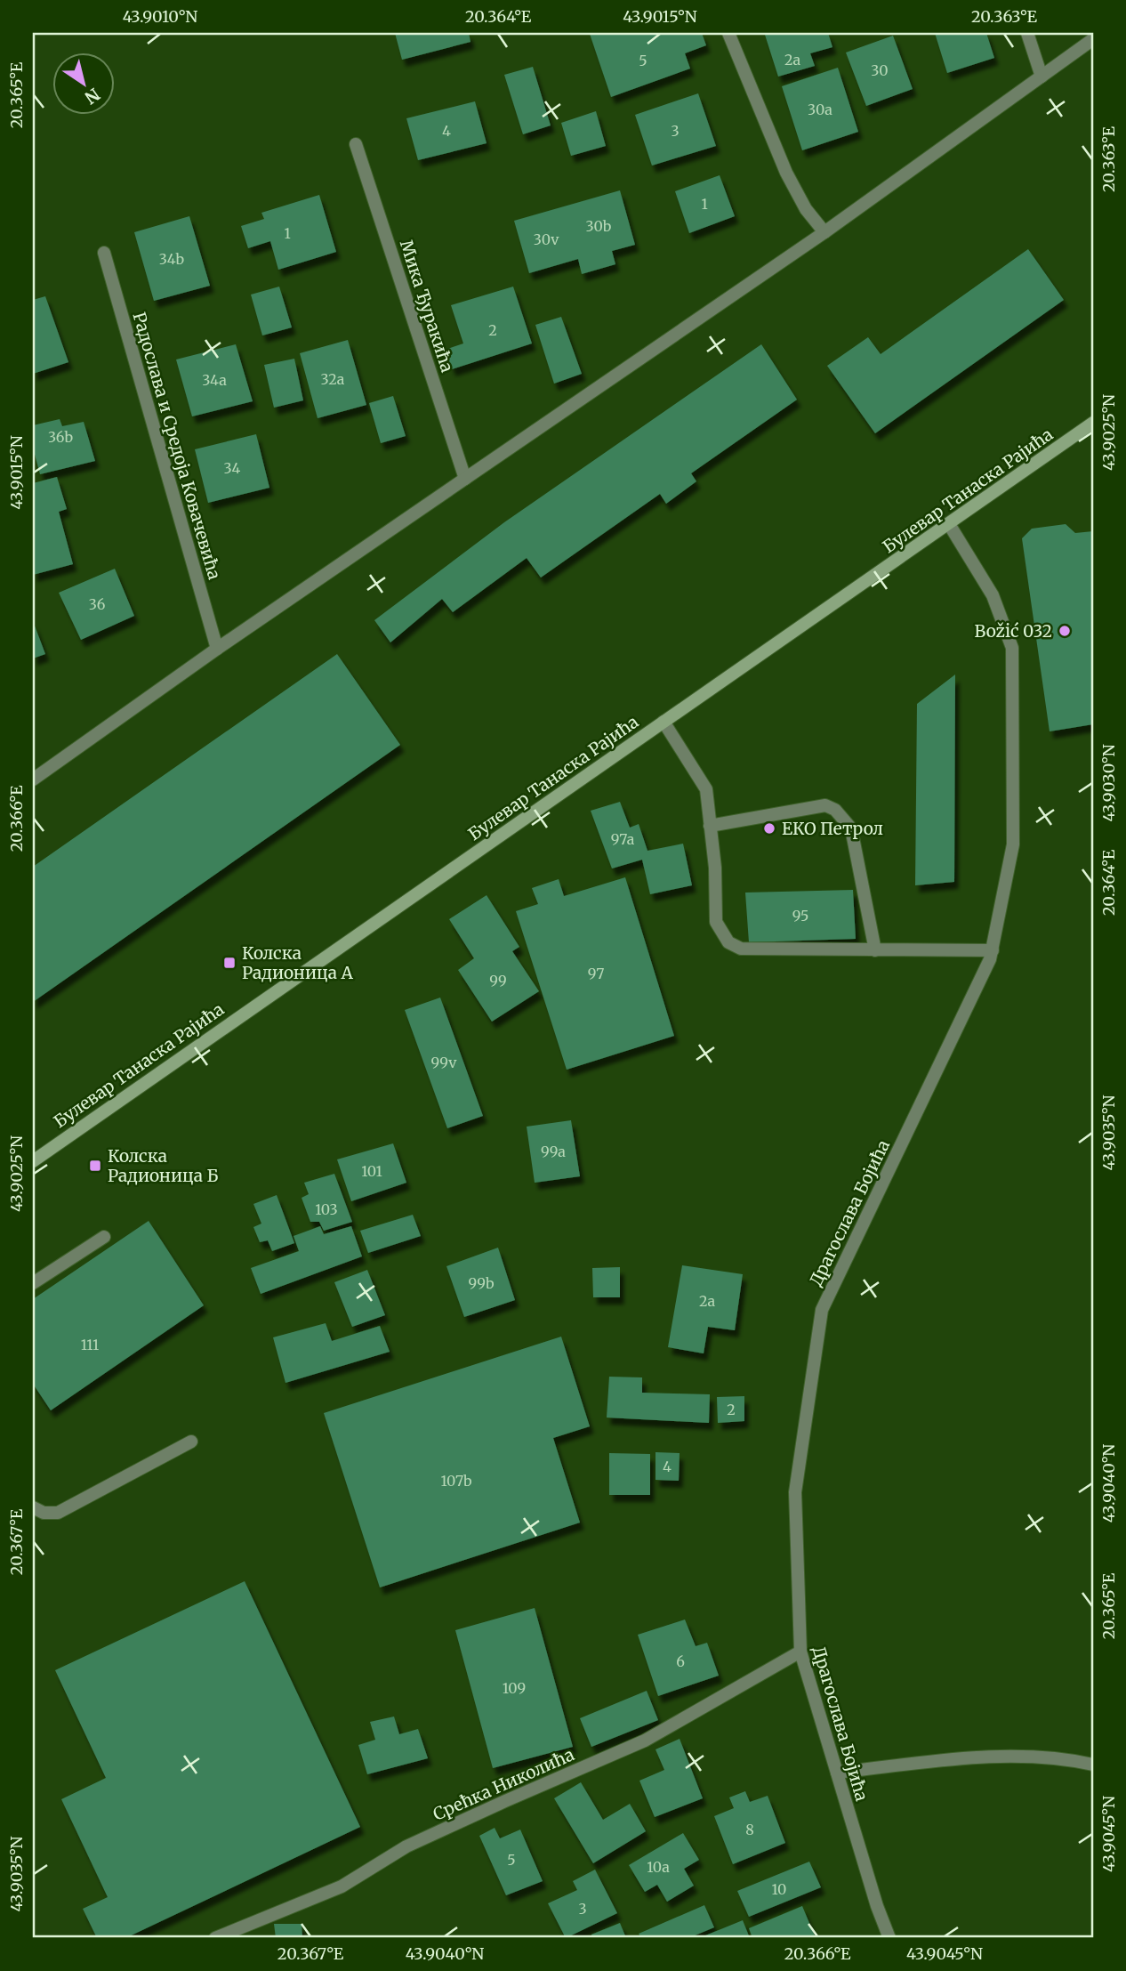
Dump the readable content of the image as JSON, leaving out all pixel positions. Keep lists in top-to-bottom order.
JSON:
{
  "streets": {
    "main road": ["Булевар Танаска Рајића"],
    "street": [
      "Мика Ђуракића",
      "Радослава и Средоја Ковачевића",
      "Драгослава Бојића",
      "Срећка Николића"
    ]
  },
  "crossings": [
    ["Булевар Танаска Рајића", "Драгослава Бојића"],
    ["Драгослава Бојића", "Срећка Николића"]
  ],
  "places": {
    "other": ["Božić 032", "ЕКО Петрол"],
    "transit": ["Колска Радионица А", "Колска Радионица Б"]
  },
  "house_numbers": [
    "2a",
    "5",
    "30",
    "30a",
    "4",
    "3",
    "1",
    "30b",
    "1",
    "30v",
    "34b",
    "2",
    "32a",
    "34a",
    "36b",
    "34",
    "36",
    "97a",
    "95",
    "97",
    "99",
    "99v",
    "99a",
    "101",
    "103",
    "99b",
    "2a",
    "111",
    "2",
    "4",
    "107b",
    "6",
    "109",
    "8",
    "5",
    "10a",
    "10",
    "3"
  ],
  "north": "bottom right",
  "coordinates": [
    "43.9010°N",
    "20.364°E",
    "43.9015°N",
    "20.363°E",
    "20.365°E",
    "43.9025°N",
    "43.9030°N",
    "20.366°E",
    "43.9035°N",
    "43.9040°N",
    "20.367°E",
    "43.9045°N"
  ]
}
